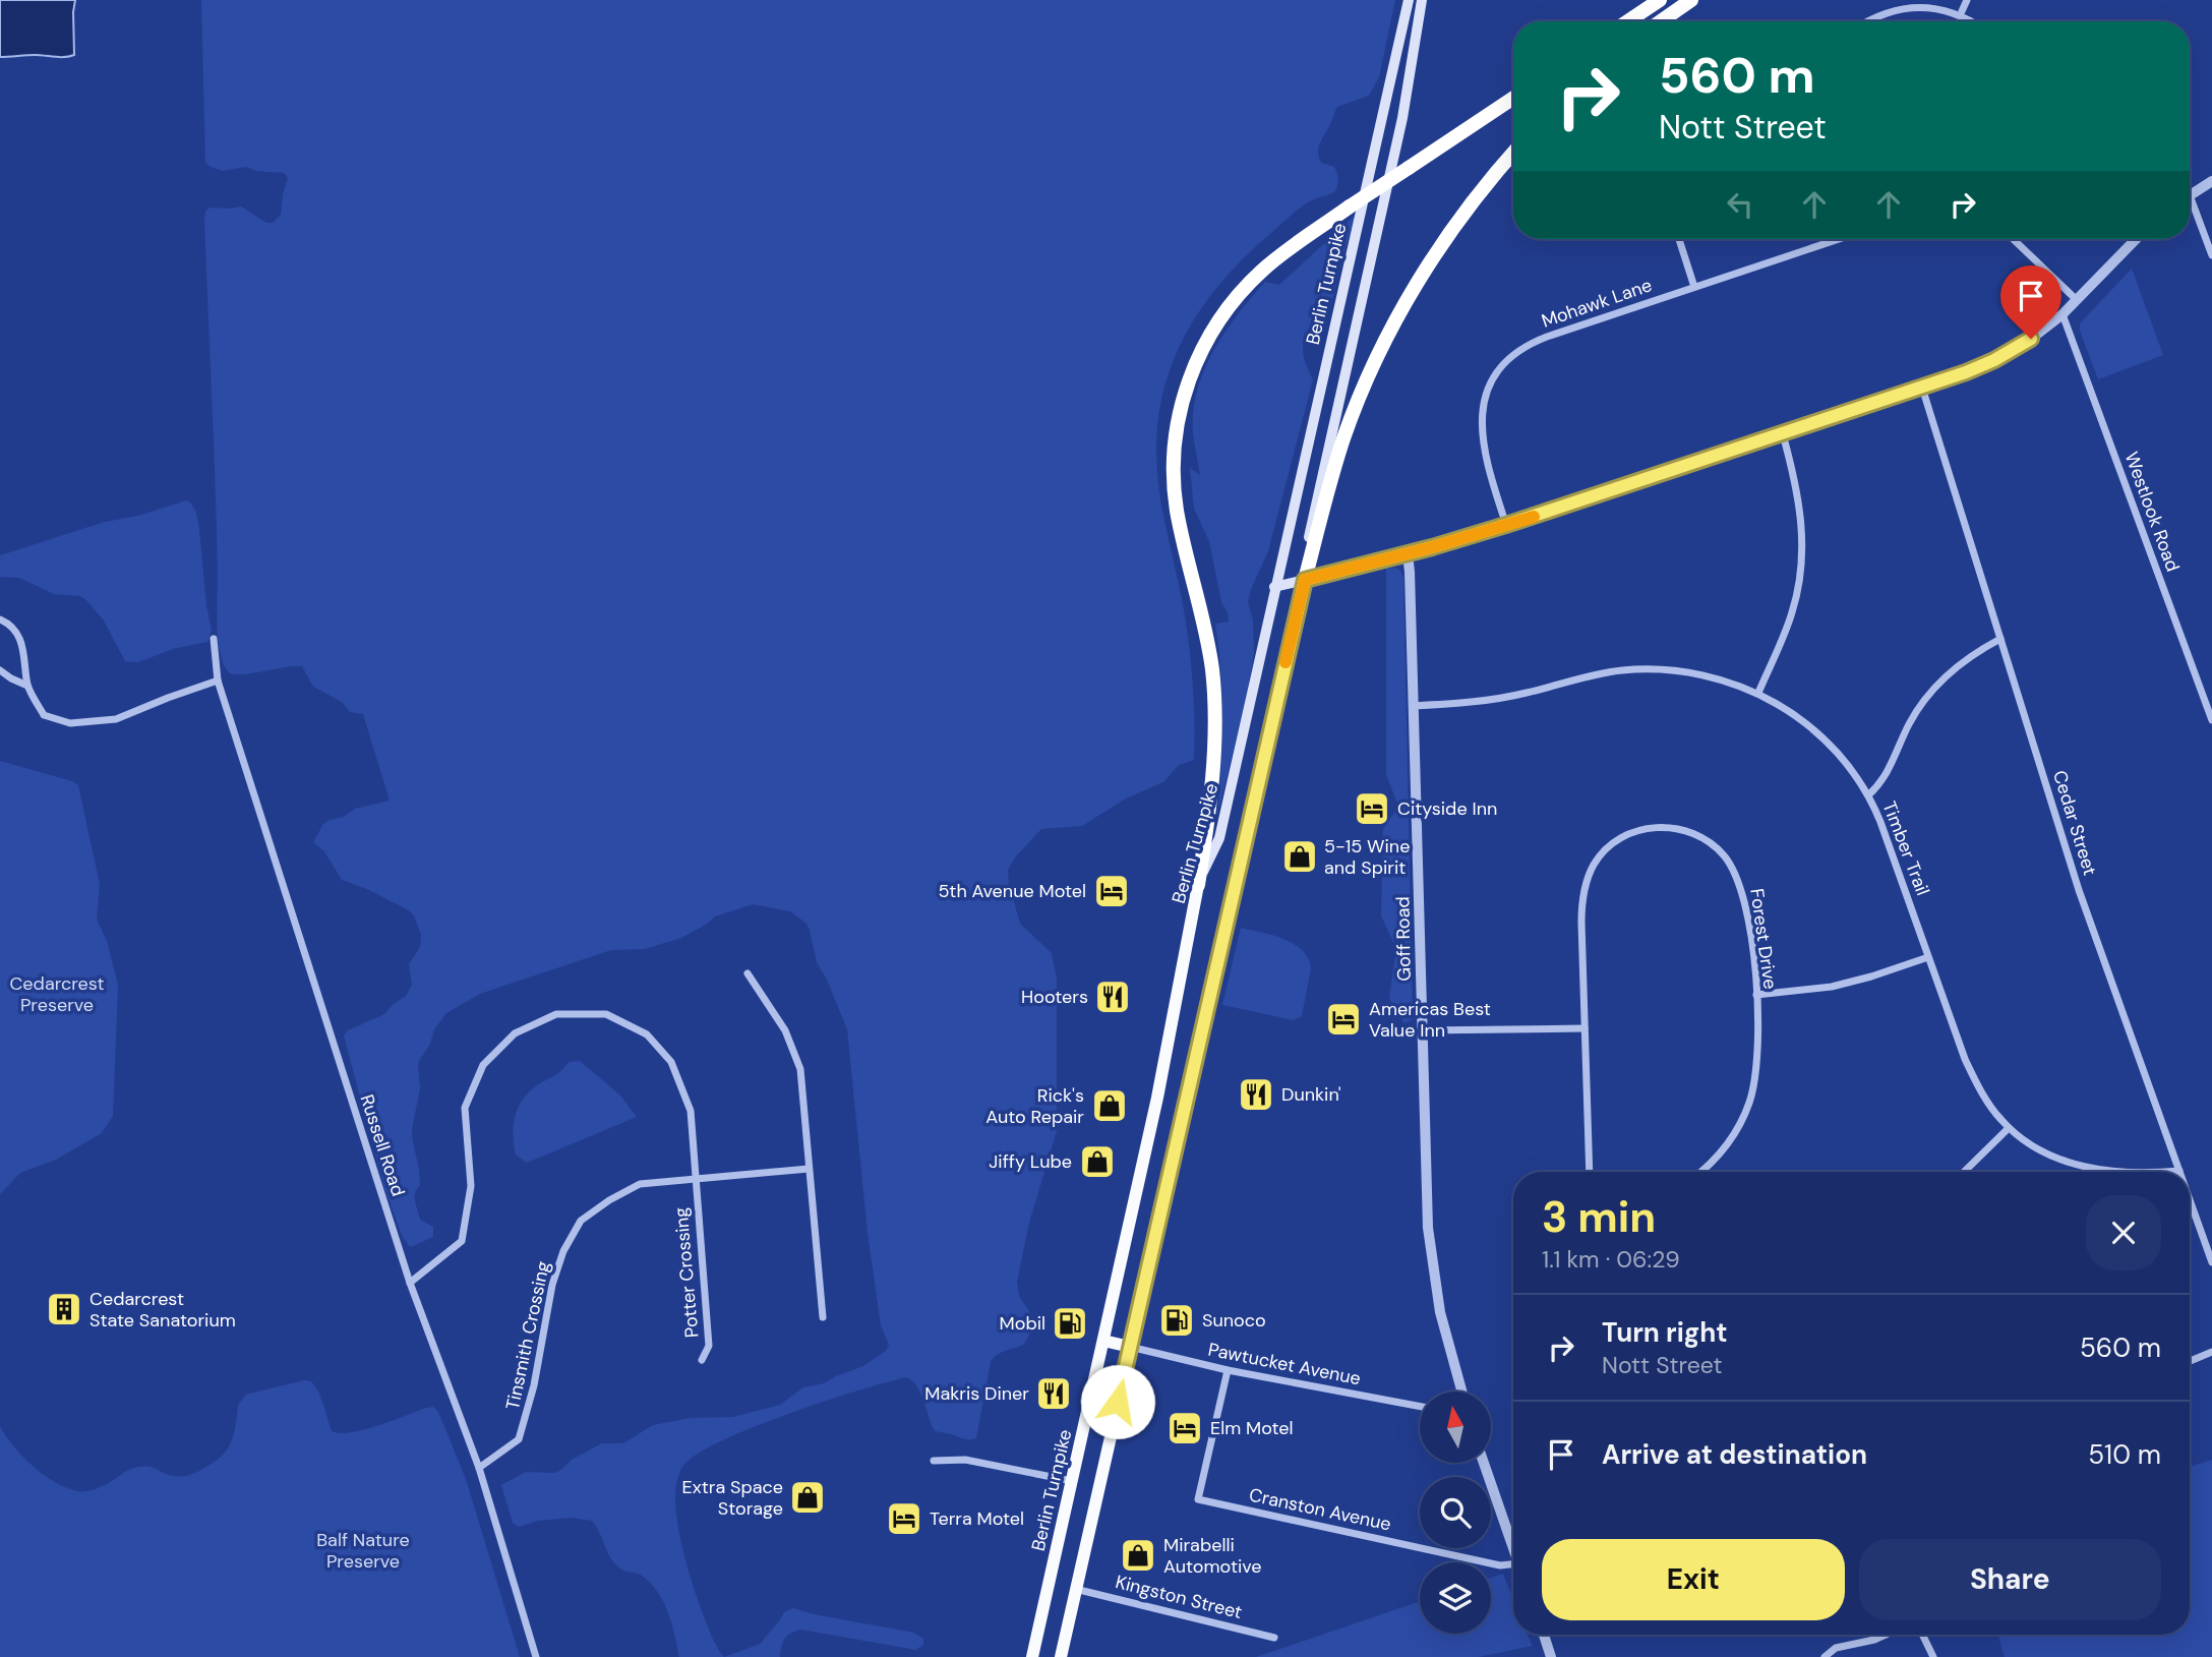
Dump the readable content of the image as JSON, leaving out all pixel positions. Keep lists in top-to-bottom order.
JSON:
{
  "streets": {
    "highway": ["Berlin Turnpike"],
    "street": [
      "Mohawk Lane",
      "Westlook Road",
      "Cedar Street",
      "Timber Trail",
      "Goff Road",
      "Forest Drive",
      "Russell Road",
      "Potter Crossing",
      "Tinsmith Crossing",
      "Pawtucket Avenue",
      "Cranston Avenue",
      "Kingston Street"
    ]
  },
  "crossings": [
    ["Cedar Street", "Timber Trail"],
    ["Timber Trail", "Goff Road"],
    ["Russell Road", "Potter Crossing"],
    ["Russell Road", "Tinsmith Crossing"],
    ["Potter Crossing", "Tinsmith Crossing"],
    ["Pawtucket Avenue", "Cranston Avenue"]
  ],
  "parks": ["Cedarcrest Preserve", "Balf Nature Preserve"],
  "places": {
    "hotel": [
      "Cityside Inn",
      "5th Avenue Motel",
      "Americas Best Value Inn",
      "Elm Motel",
      "Terra Motel"
    ],
    "shop": [
      "5-15 Wine and Spirit",
      "Rick's Auto Repair",
      "Jiffy Lube",
      "Extra Space Storage",
      "Mirabelli Automotive"
    ],
    "restaurant": ["Hooters", "Dunkin'", "Makris Diner"],
    "building": ["Cedarcrest State Sanatorium"],
    "fuel station": ["Sunoco", "Mobil"]
  },
  "north": "top",
  "page": {
    "turn": ["560 m", "Nott Street"],
    "heading": ["3 min", "1.1 km · 06:29"],
    "list": [
      {
        "name": "Turn right",
        "note": "Nott Street",
        "value": "560 m"
      },
      {
        "name": "Arrive at destination",
        "value": "510 m"
      }
    ],
    "buttons": ["Exit", "Share"]
  }
}
